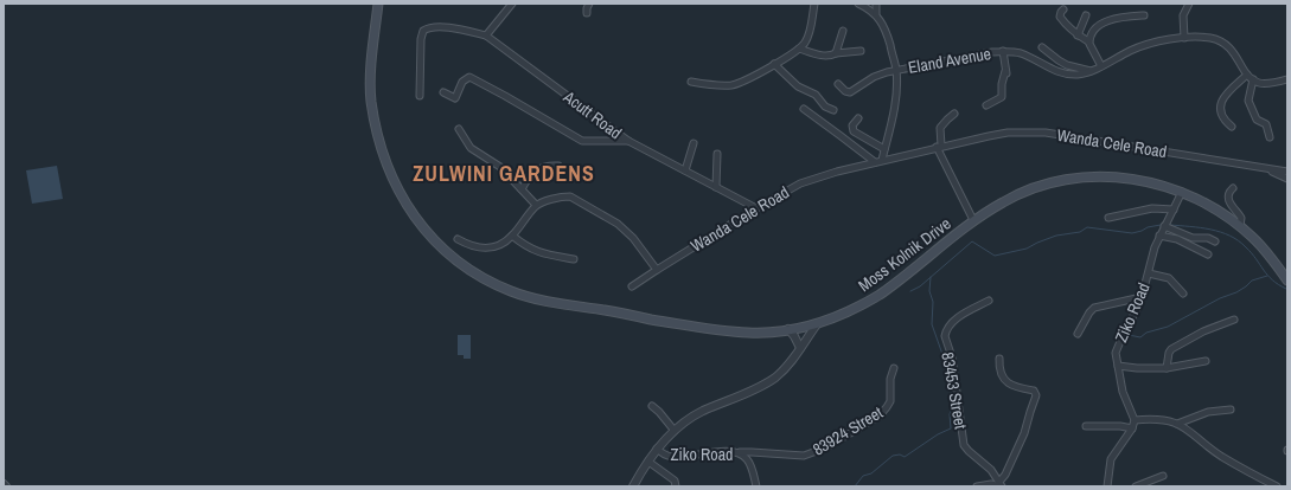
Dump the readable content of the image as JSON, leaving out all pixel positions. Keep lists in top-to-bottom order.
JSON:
{
  "streets": {
    "main road": ["Moss Kolnik Drive"],
    "street": [
      "Eland Avenue",
      "Acutt Road",
      "Wanda Cele Road",
      "Ziko Road",
      "83453 Street",
      "83924 Street"
    ]
  },
  "crossings": [
    ["Acutt Road", "Wanda Cele Road"],
    ["Moss Kolnik Drive", "Ziko Road"],
    ["Ziko Road", "83924 Street"]
  ],
  "districts": ["ZULWINI GARDENS"]
}
